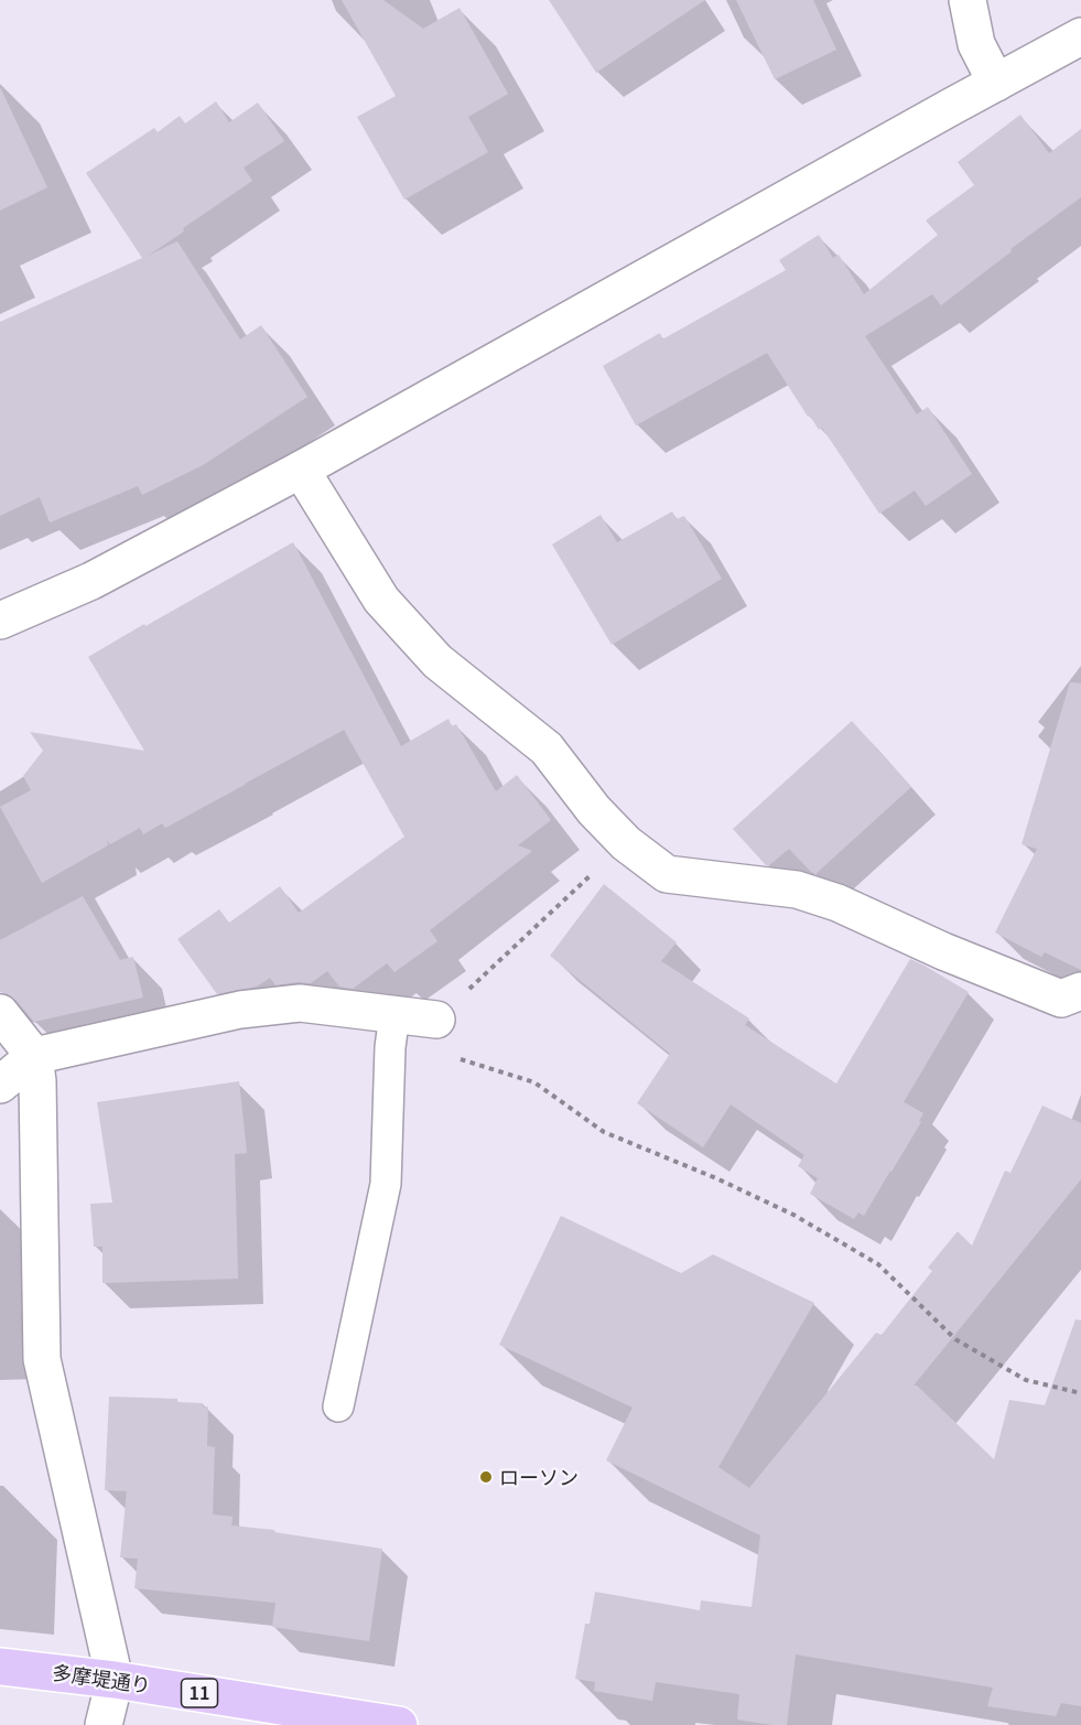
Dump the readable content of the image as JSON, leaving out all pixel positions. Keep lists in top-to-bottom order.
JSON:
{
  "streets": {
    "main road": ["多摩堤通り", "11"]
  },
  "places": ["ローソン"]
}
